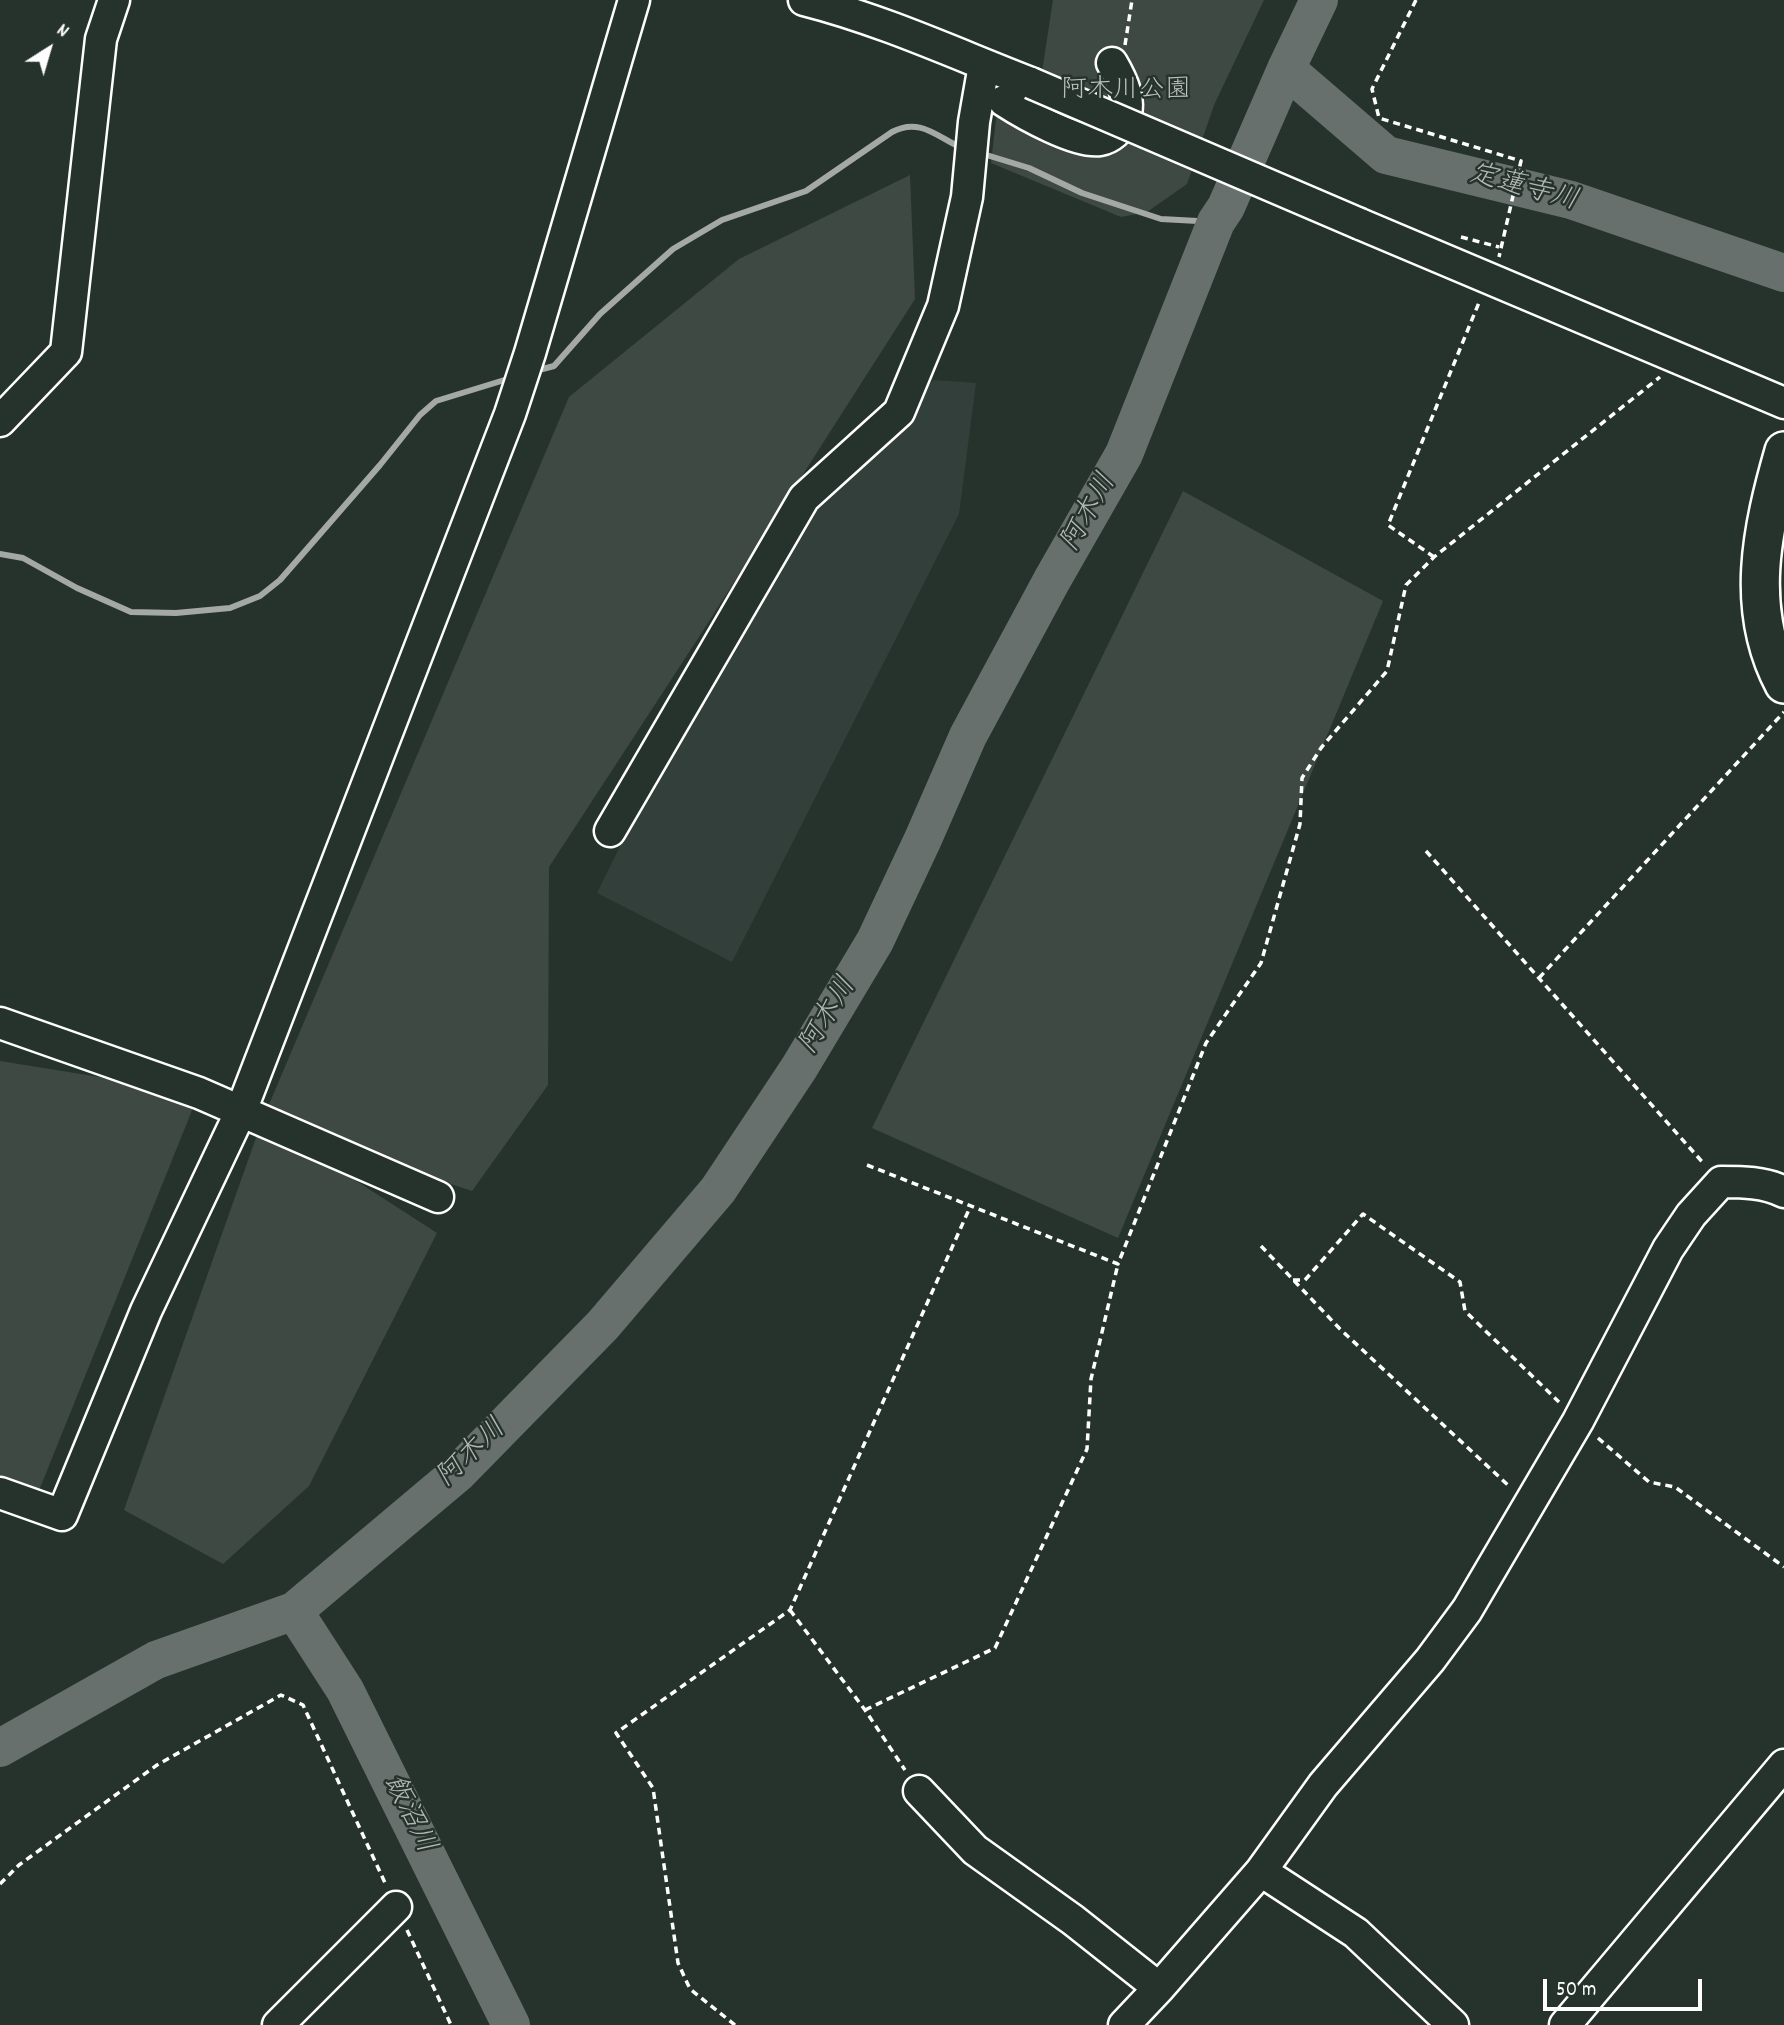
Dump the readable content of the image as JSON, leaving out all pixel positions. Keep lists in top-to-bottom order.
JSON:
{
  "water": ["定蓮寺川", "阿木川", "飯沼川"],
  "parks": ["阿木川公園"],
  "scale_bar": "50 m",
  "north": "top right"
}
